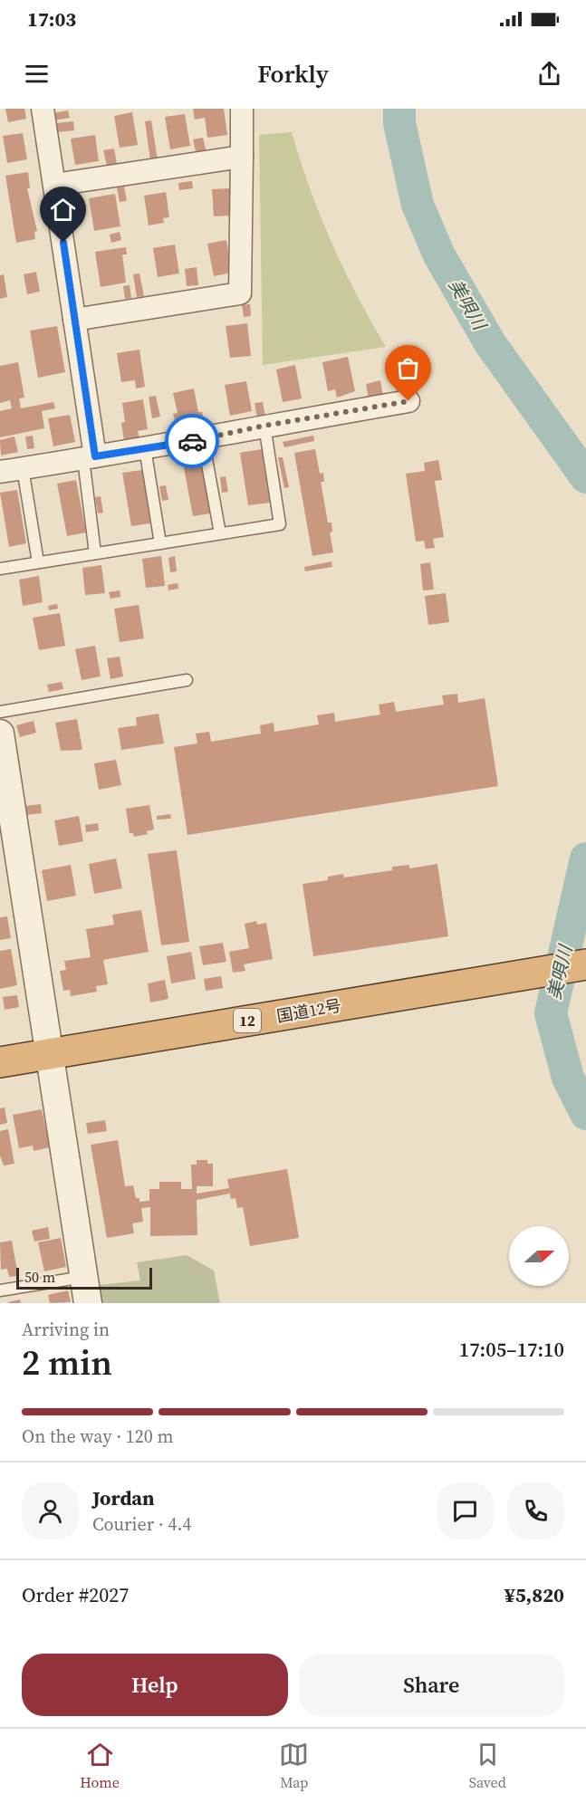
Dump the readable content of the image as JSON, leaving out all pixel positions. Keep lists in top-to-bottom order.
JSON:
{
  "streets": {
    "highway": ["国道12号", "12"]
  },
  "water": ["美唄川"],
  "scale_bar": "50 m",
  "north": "right",
  "page": {
    "status": "17:03",
    "header": "Forkly",
    "scale": "50 m",
    "heading": ["2 min", "Arriving in", "17:05–17:10"],
    "panel": [
      "Jordan",
      "Courier · 4.4",
      "Order #2027",
      "¥5,820"
    ],
    "bar": "On the way · 120 m",
    "buttons": ["Help", "Share"],
    "tabs": ["Home", "Map", "Saved"]
  }
}
